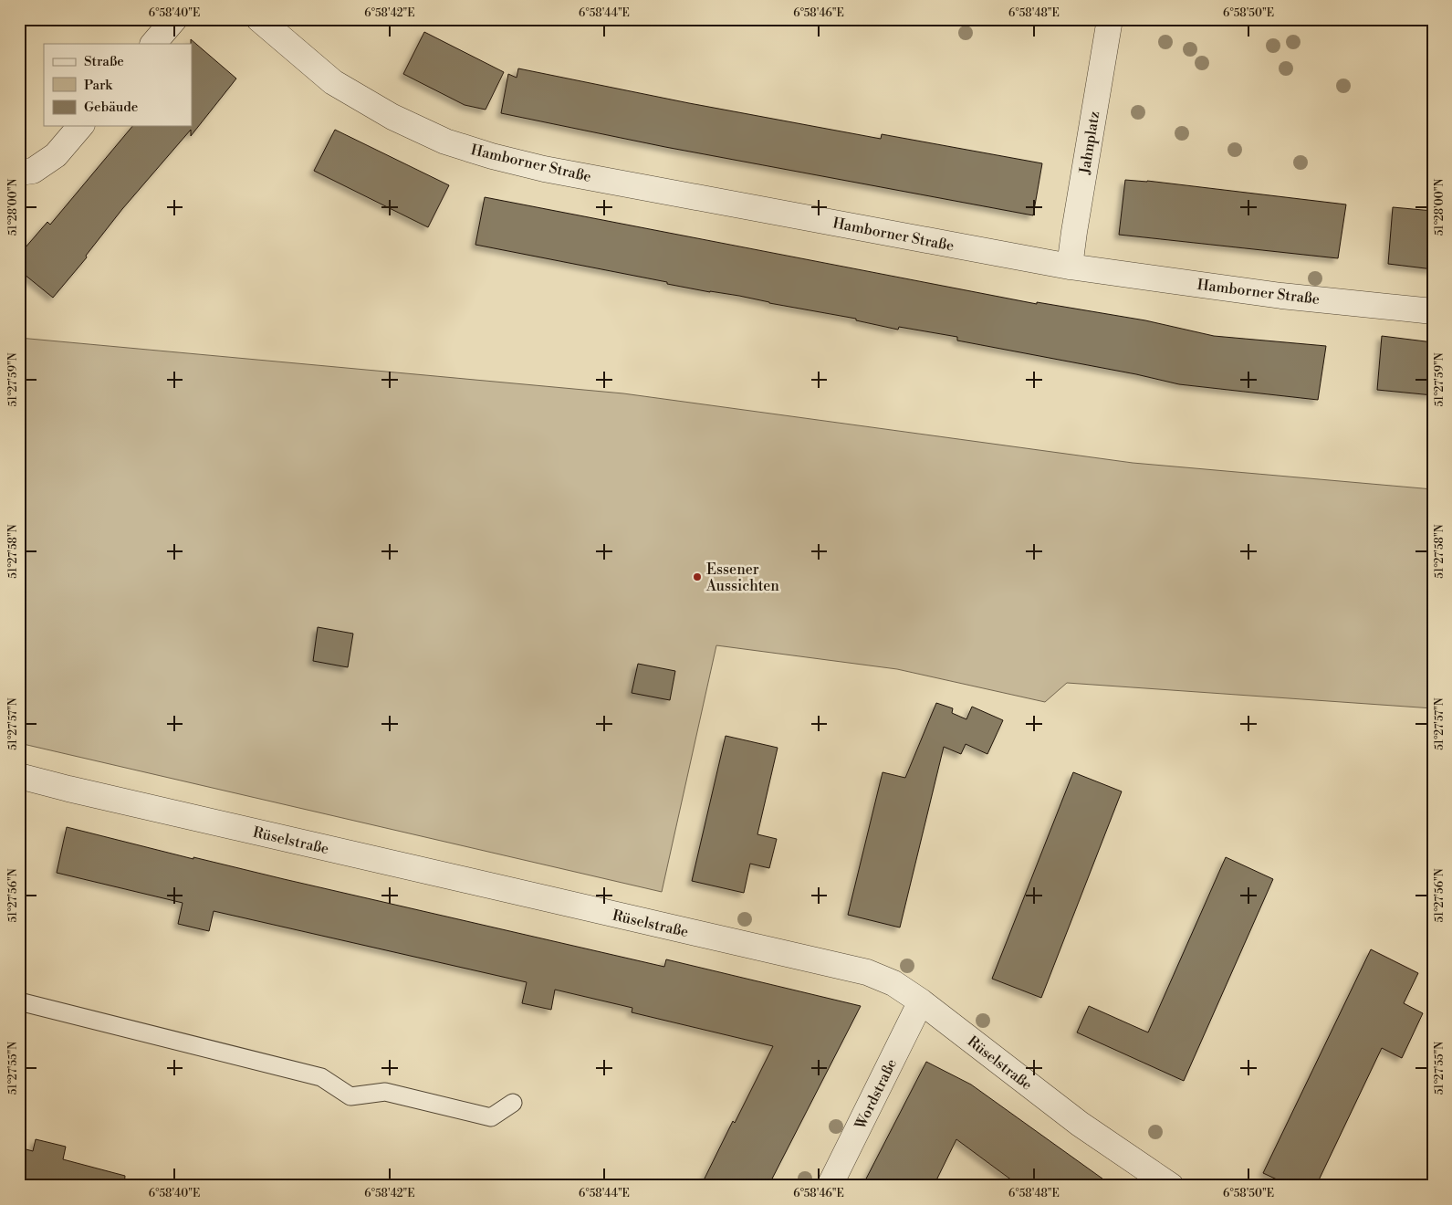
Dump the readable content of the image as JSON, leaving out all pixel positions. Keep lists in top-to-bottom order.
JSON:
{
  "streets": {
    "street": [
      "Jahnplatz",
      "Hamborner Straße",
      "Rüselstraße",
      "Wordstraße"
    ]
  },
  "crossings": [
    ["Jahnplatz", "Hamborner Straße"],
    ["Rüselstraße", "Wordstraße"]
  ],
  "places": ["Essener Aussichten"],
  "legend": ["Straße", "Park", "Gebäude"],
  "coordinates": [
    "6°58'40\"E",
    "6°58'42\"E",
    "6°58'44\"E",
    "6°58'46\"E",
    "6°58'48\"E",
    "6°58'50\"E",
    "51°28'00\"N",
    "51°27'59\"N",
    "51°27'58\"N",
    "51°27'57\"N",
    "51°27'56\"N",
    "51°27'55\"N"
  ]
}
